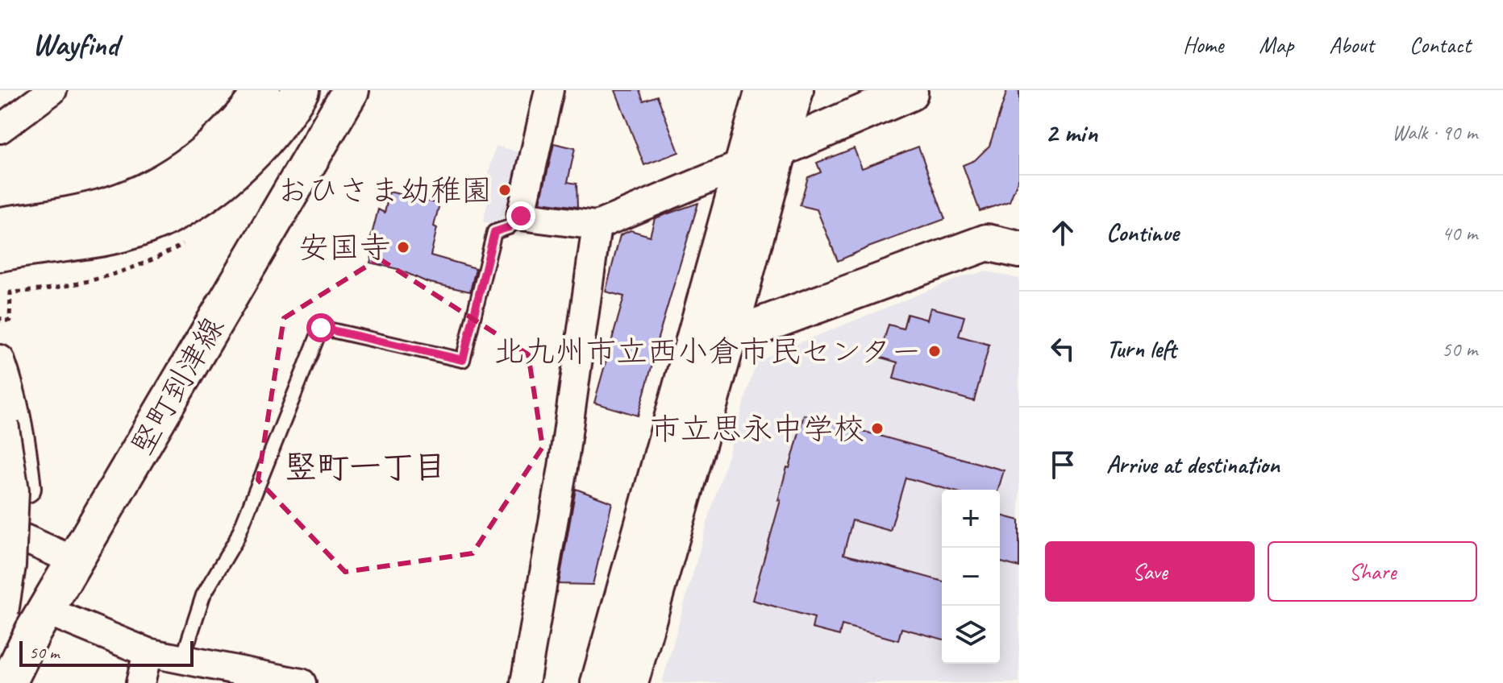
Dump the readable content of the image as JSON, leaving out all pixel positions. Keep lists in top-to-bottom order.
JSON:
{
  "streets": {
    "main road": ["堅町到津線"]
  },
  "districts": ["竪町一丁目"],
  "places": [
    "おひさま幼稚園",
    "安国寺",
    "北九州市立西小倉市民センター",
    "市立思永中学校"
  ],
  "scale_bar": "50 m",
  "page": {
    "header": "Wayfind",
    "nav": [
      "Home",
      "Map",
      "About",
      "Contact"
    ],
    "heading": ["2 min", "Walk · 90 m"],
    "list": [
      ["Continue", "40 m"],
      ["Turn left", "50 m"],
      "Arrive at destination"
    ],
    "map_buttons": ["+", "−"],
    "buttons": ["Save", "Share"],
    "scale": "50 m"
  }
}
